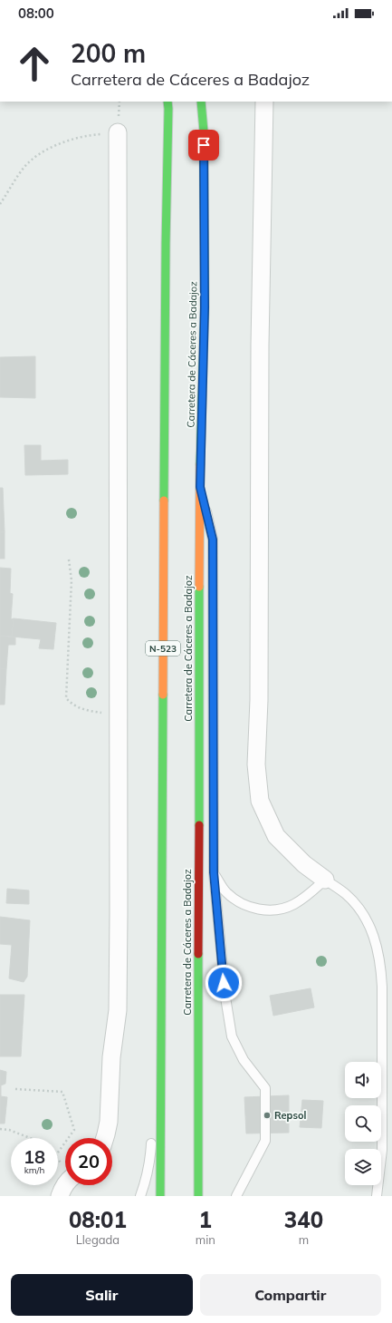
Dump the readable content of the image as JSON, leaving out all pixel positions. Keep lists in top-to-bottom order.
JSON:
{
  "streets": {
    "highway": ["Carretera de Cáceres a Badajoz", "N-523"]
  },
  "places": ["Repsol"],
  "page": {
    "status": "08:00",
    "turn": ["200 m", "Carretera de Cáceres a Badajoz"],
    "speed": "18 km/h",
    "limit": "20",
    "eta": [
      "08:01",
      "Llegada",
      "1",
      "min",
      "340",
      "m"
    ],
    "buttons": ["Salir", "Compartir"]
  }
}
